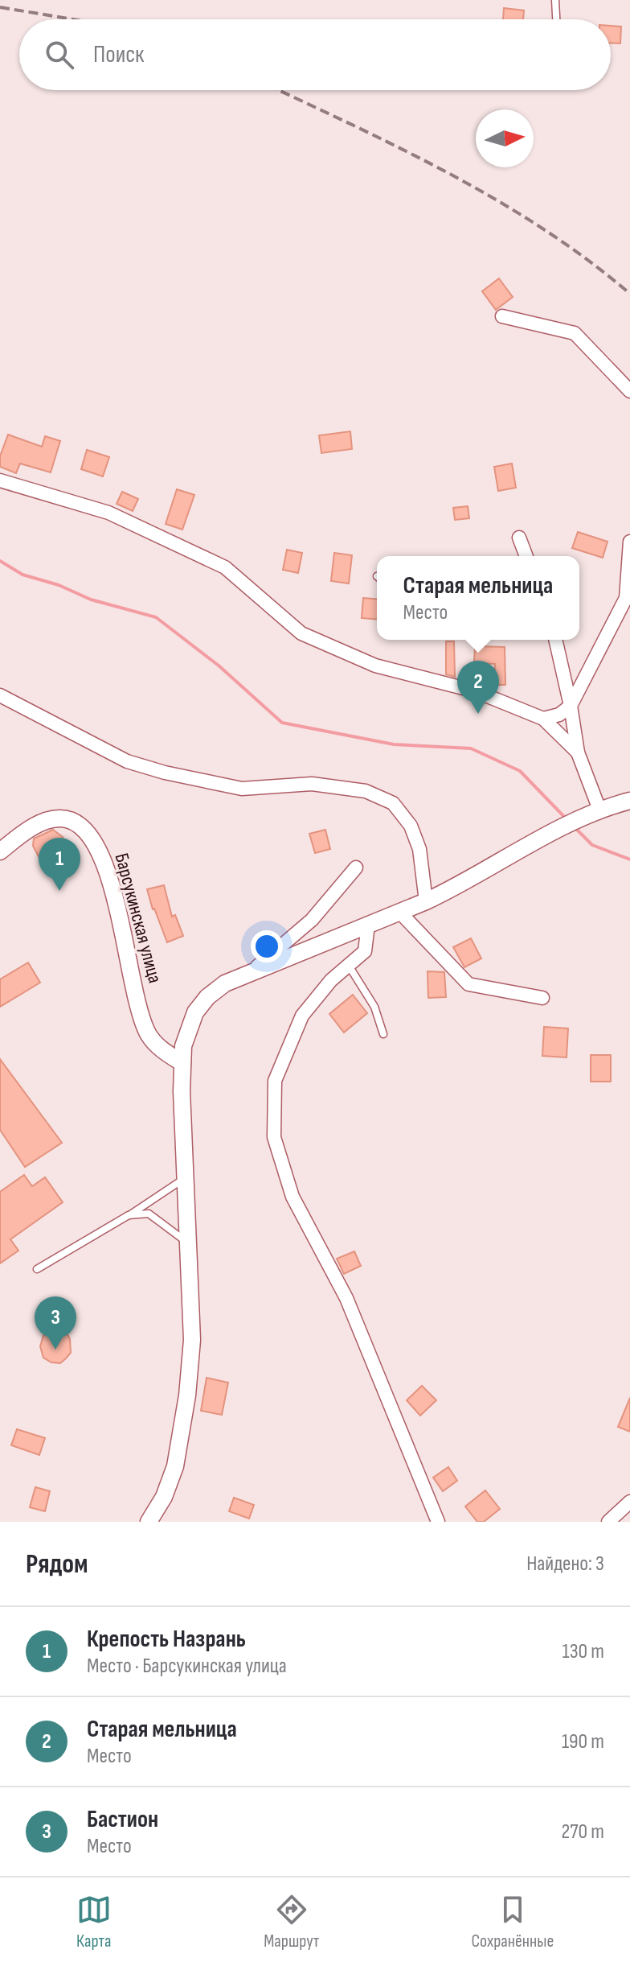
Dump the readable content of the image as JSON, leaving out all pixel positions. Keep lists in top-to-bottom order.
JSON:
{
  "streets": {
    "street": ["Барсукинская улица"]
  },
  "north": "right",
  "page": {
    "search": "Поиск",
    "popup": ["Старая мельница", "Место"],
    "pins": ["2", "1", "3"],
    "heading": ["Рядом", "Найдено: 3"],
    "list": [
      {
        "mark": "1",
        "name": "Крепость Назрань",
        "note": "Место · Барсукинская улица",
        "value": "130 m"
      },
      {
        "mark": "2",
        "name": "Старая мельница",
        "note": "Место",
        "value": "190 m"
      },
      {
        "mark": "3",
        "name": "Бастион",
        "note": "Место",
        "value": "270 m"
      }
    ],
    "nav": ["Карта", "Маршрут", "Сохранённые"]
  }
}
